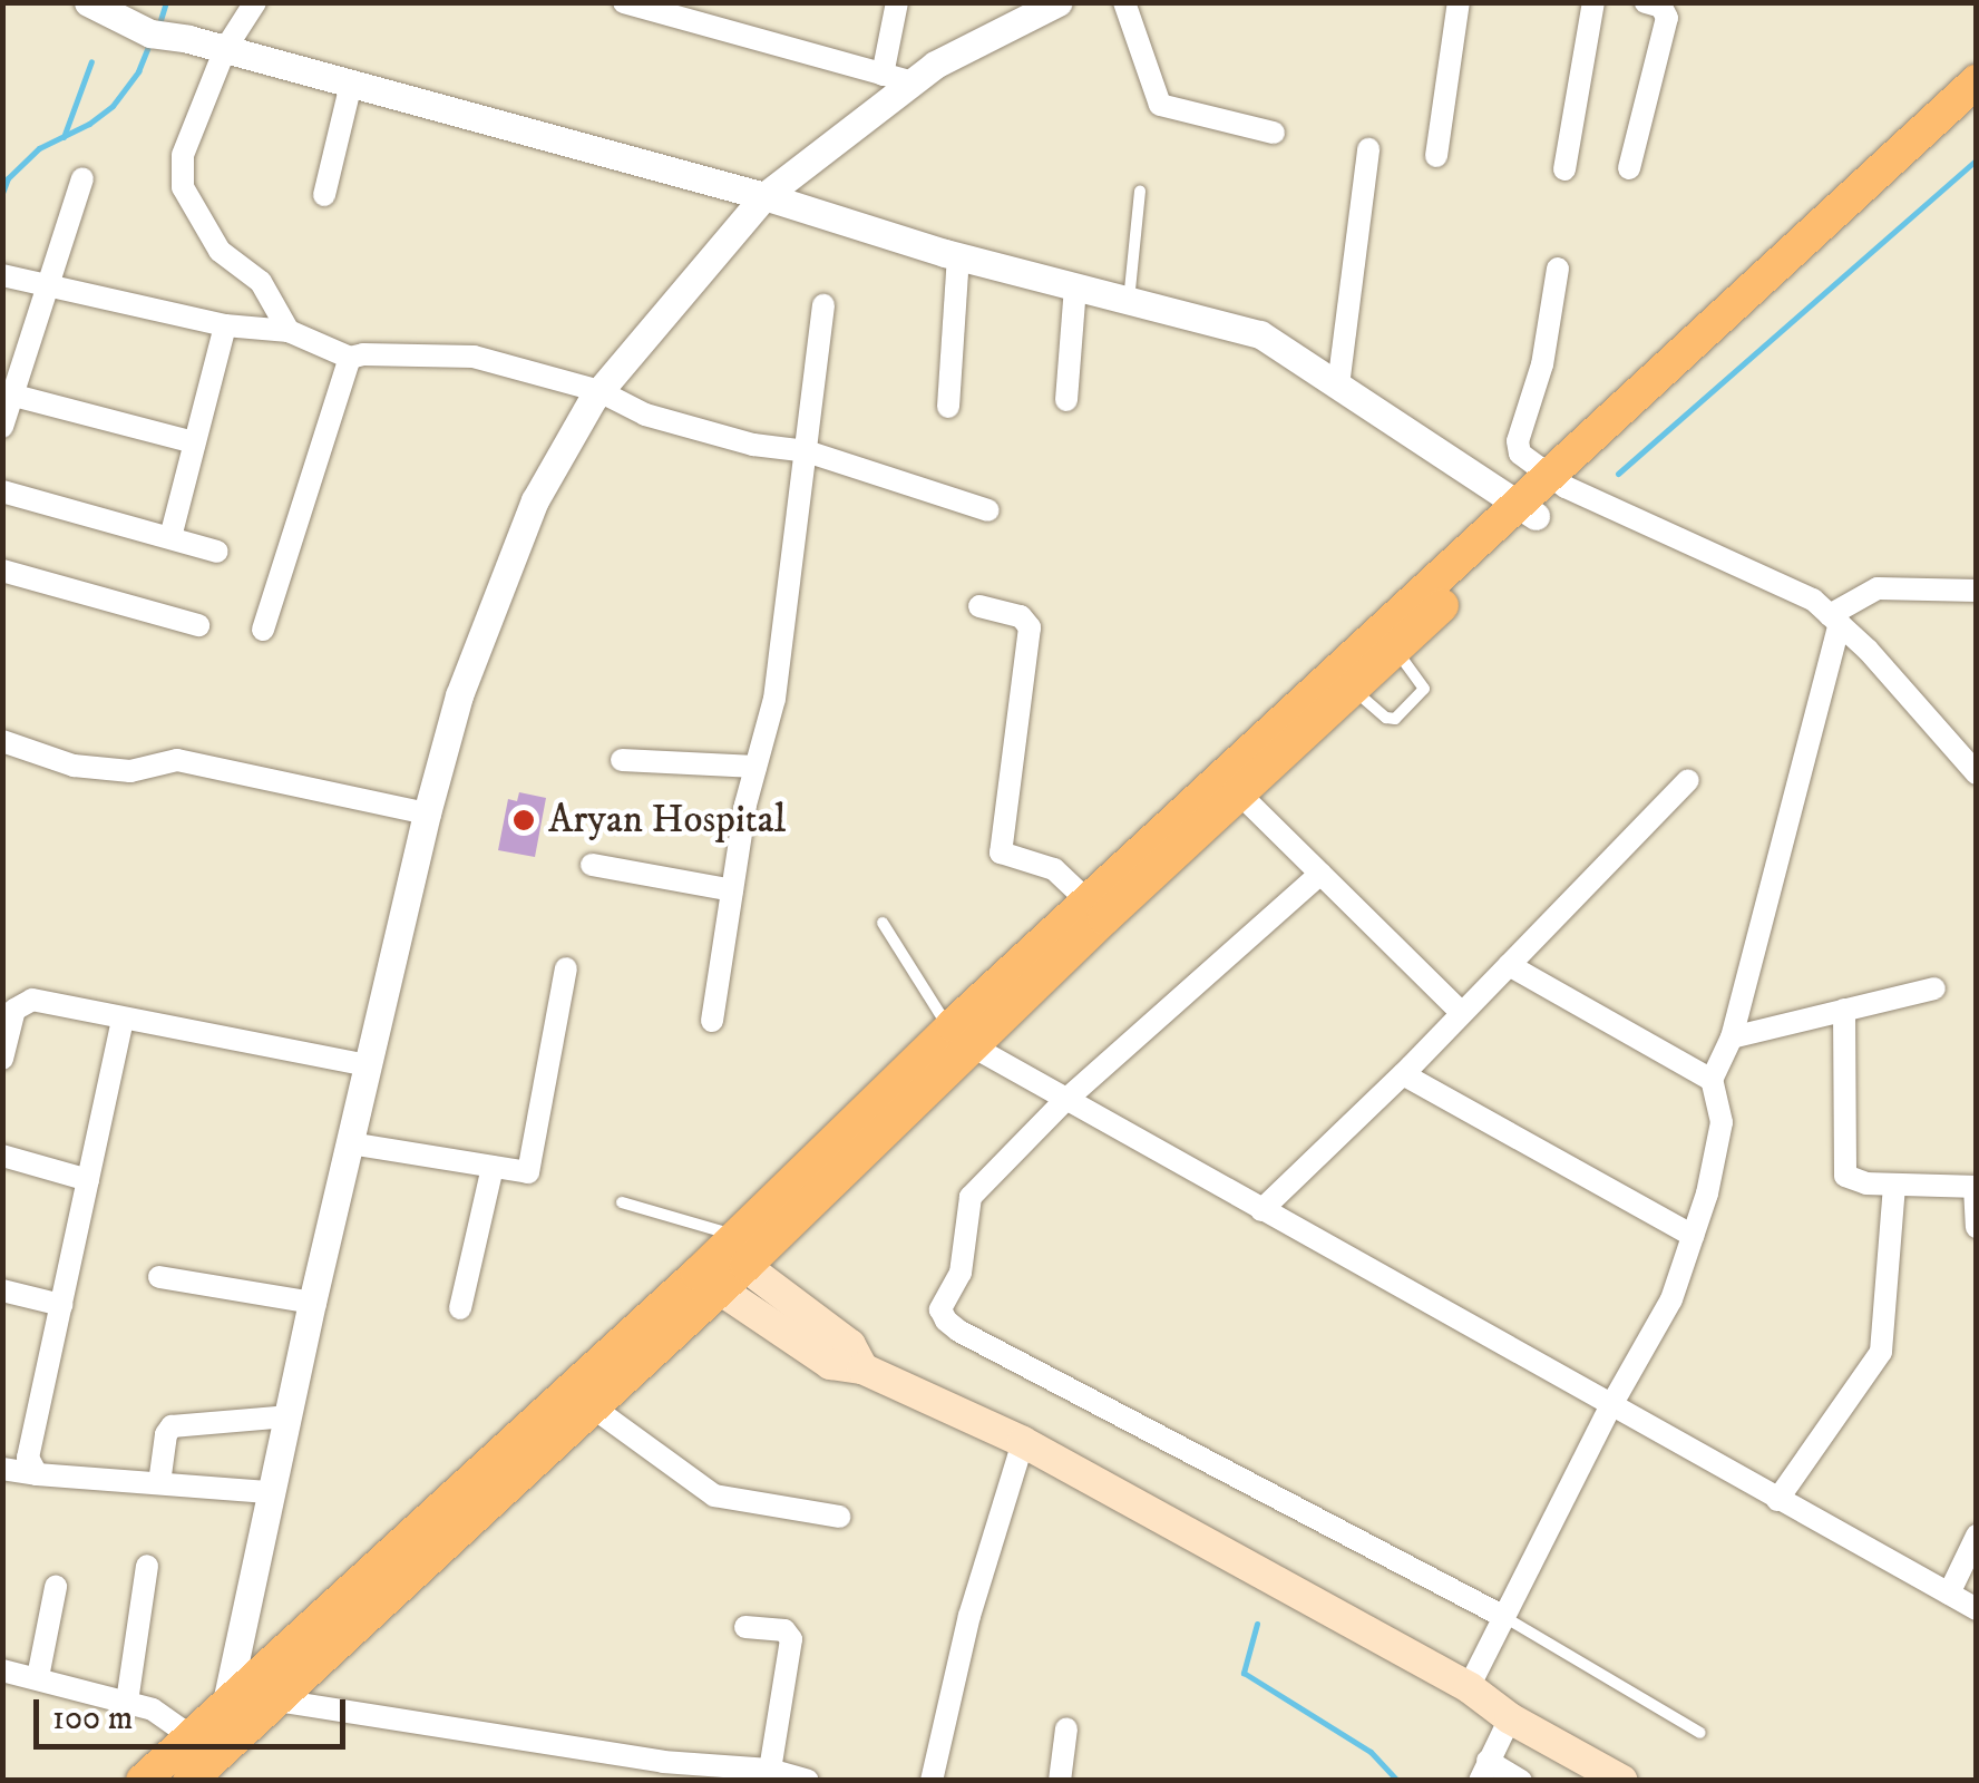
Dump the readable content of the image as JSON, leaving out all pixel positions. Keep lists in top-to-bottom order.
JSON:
{
  "places": ["Aryan Hospital"],
  "scale_bar": "100 m"
}
